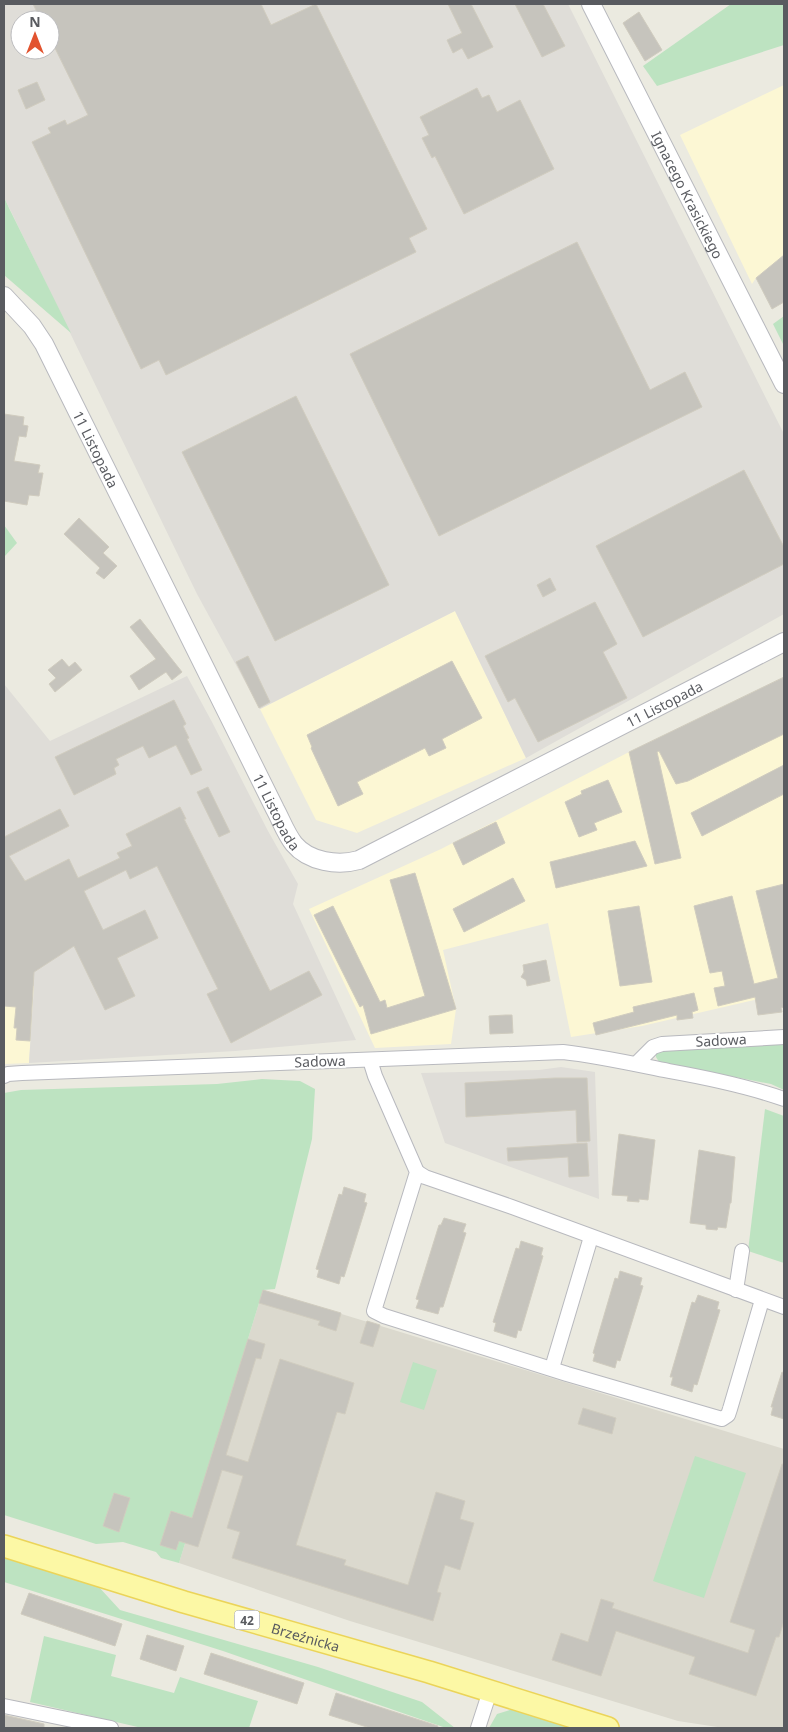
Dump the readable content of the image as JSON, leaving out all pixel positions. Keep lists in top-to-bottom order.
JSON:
{
  "streets": {
    "main road": ["42", "Brzeźnicka"],
    "street": ["Ignacego Krasickiego", "11 Listopada", "Sadowa"]
  },
  "north": "top"
}
